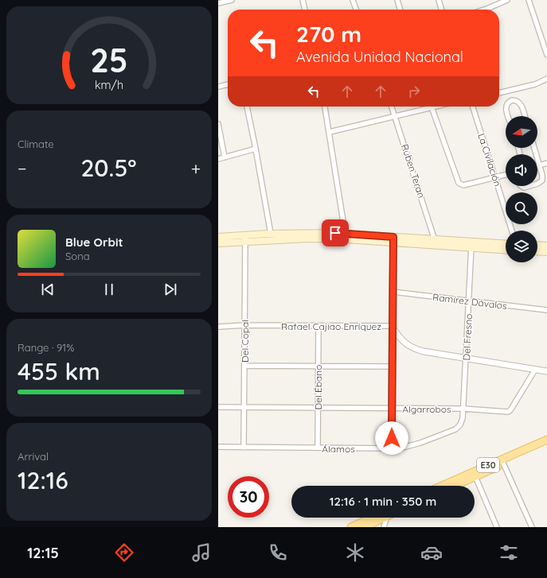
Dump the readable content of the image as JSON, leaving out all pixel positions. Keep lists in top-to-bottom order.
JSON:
{
  "streets": {
    "main road": ["E30"],
    "street": [
      "La Civilación",
      "Ruben Teran",
      "Ramírez Dávalos",
      "Rafael Cajiao Enríquez",
      "Del Fresno",
      "Del Copal",
      "Del Ébano",
      "Algarrobos",
      "Álamos"
    ]
  },
  "crossings": [
    ["Ramírez Dávalos", "Del Fresno"],
    ["Rafael Cajiao Enríquez", "Del Fresno"],
    ["Rafael Cajiao Enríquez", "Del Copal"],
    ["Rafael Cajiao Enríquez", "Del Ébano"],
    ["Rafael Cajiao Enríquez", "Algarrobos"],
    ["Del Fresno", "Algarrobos"],
    ["Del Fresno", "Álamos"],
    ["Del Copal", "Algarrobos"],
    ["Del Copal", "Álamos"],
    ["Del Ébano", "Algarrobos"],
    ["Del Ébano", "Álamos"]
  ],
  "north": "left",
  "page": {
    "turn": ["270 m", "Avenida Unidad Nacional"],
    "tile": [
      "Climate",
      ["Range · 91%", "455 km"],
      ["Arrival", "12:16"]
    ],
    "heat": ["−", "20.5°", "+"],
    "song": ["Blue Orbit", "Sona"],
    "limit": "30",
    "trip": "12:16 · 1 min · 350 m",
    "tabs": "12:15",
    "gauge": ["25", "km/h"]
  }
}
